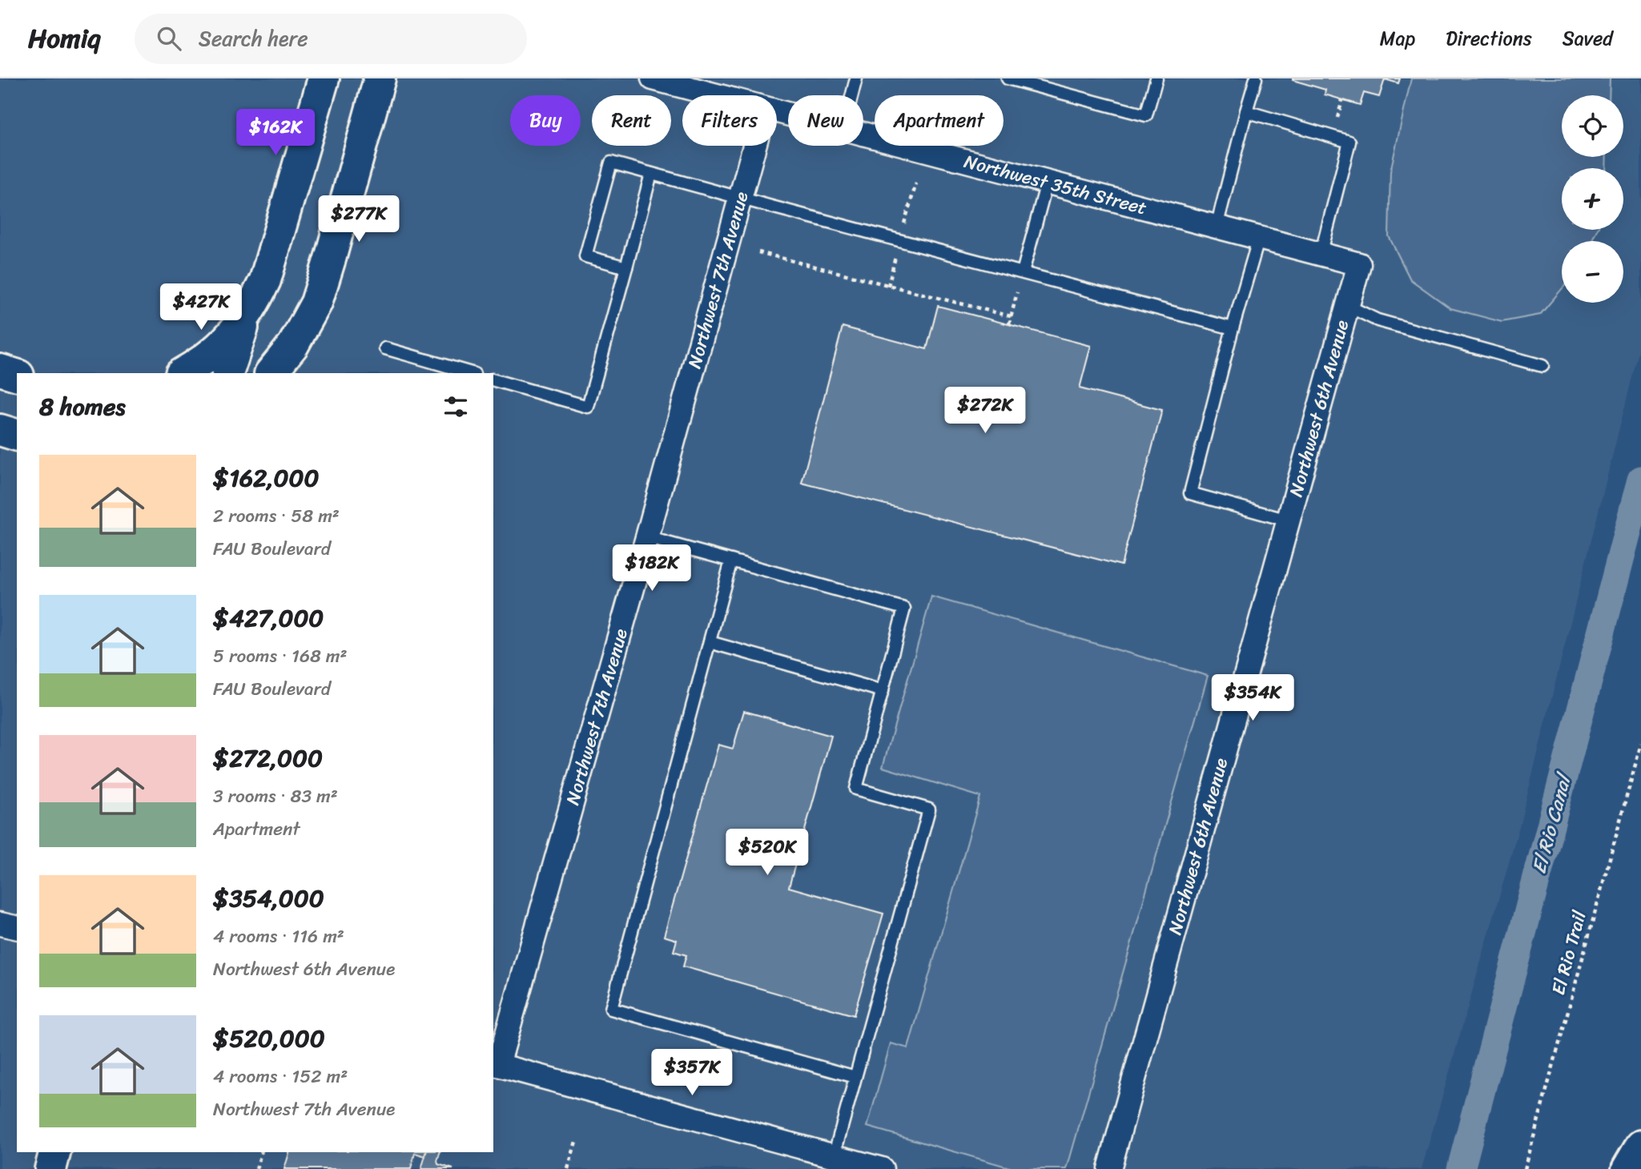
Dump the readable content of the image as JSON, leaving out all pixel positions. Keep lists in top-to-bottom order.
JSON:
{
  "streets": {
    "street": ["Northwest 35th Street", "Northwest 7th Avenue", "Northwest 6th Avenue"],
    "path": ["El Rio Trail"]
  },
  "crossings": [
    ["Northwest 35th Street", "Northwest 6th Avenue"]
  ],
  "water": ["El Rio Canal"],
  "page": {
    "header": "Homiq",
    "search": "Search here",
    "nav": ["Map", "Directions", "Saved"],
    "map_buttons": ["+", "−"],
    "chip": [
      "Buy",
      "Rent",
      "Filters",
      "New",
      "Apartment"
    ],
    "price": [
      "$162K",
      "$277K",
      "$427K",
      "$272K",
      "$182K",
      "$354K",
      "$520K",
      "$357K"
    ],
    "heading": "8 homes",
    "list": [
      {
        "name": "$162,000",
        "note": "2 rooms · 58 m² · FAU Boulevard"
      },
      {
        "name": "$427,000",
        "note": "5 rooms · 168 m² · FAU Boulevard"
      },
      {
        "name": "$272,000",
        "note": "3 rooms · 83 m² · Apartment"
      },
      {
        "name": "$354,000",
        "note": "4 rooms · 116 m² · Northwest 6th Avenue"
      },
      {
        "name": "$520,000",
        "note": "4 rooms · 152 m² · Northwest 7th Avenue"
      }
    ]
  }
}
